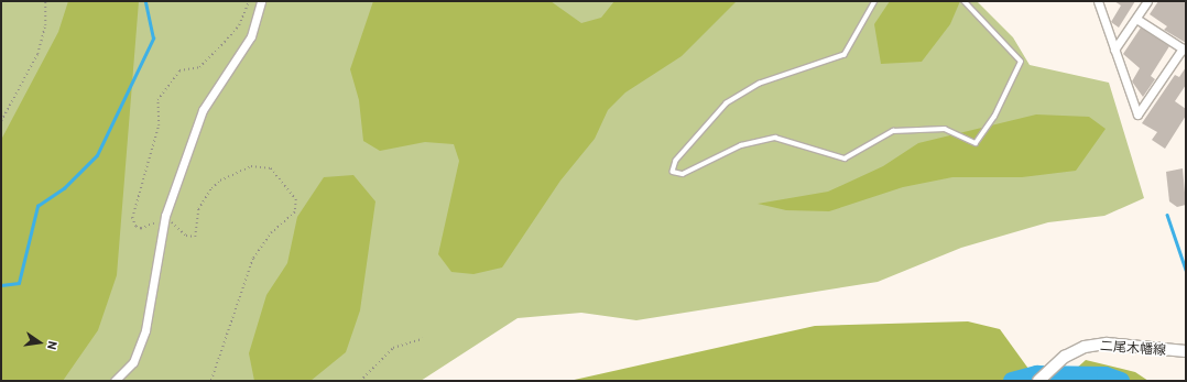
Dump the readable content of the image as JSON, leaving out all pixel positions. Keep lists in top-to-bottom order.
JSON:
{
  "streets": {
    "main road": ["二尾木幡線"]
  },
  "north": "right"
}
